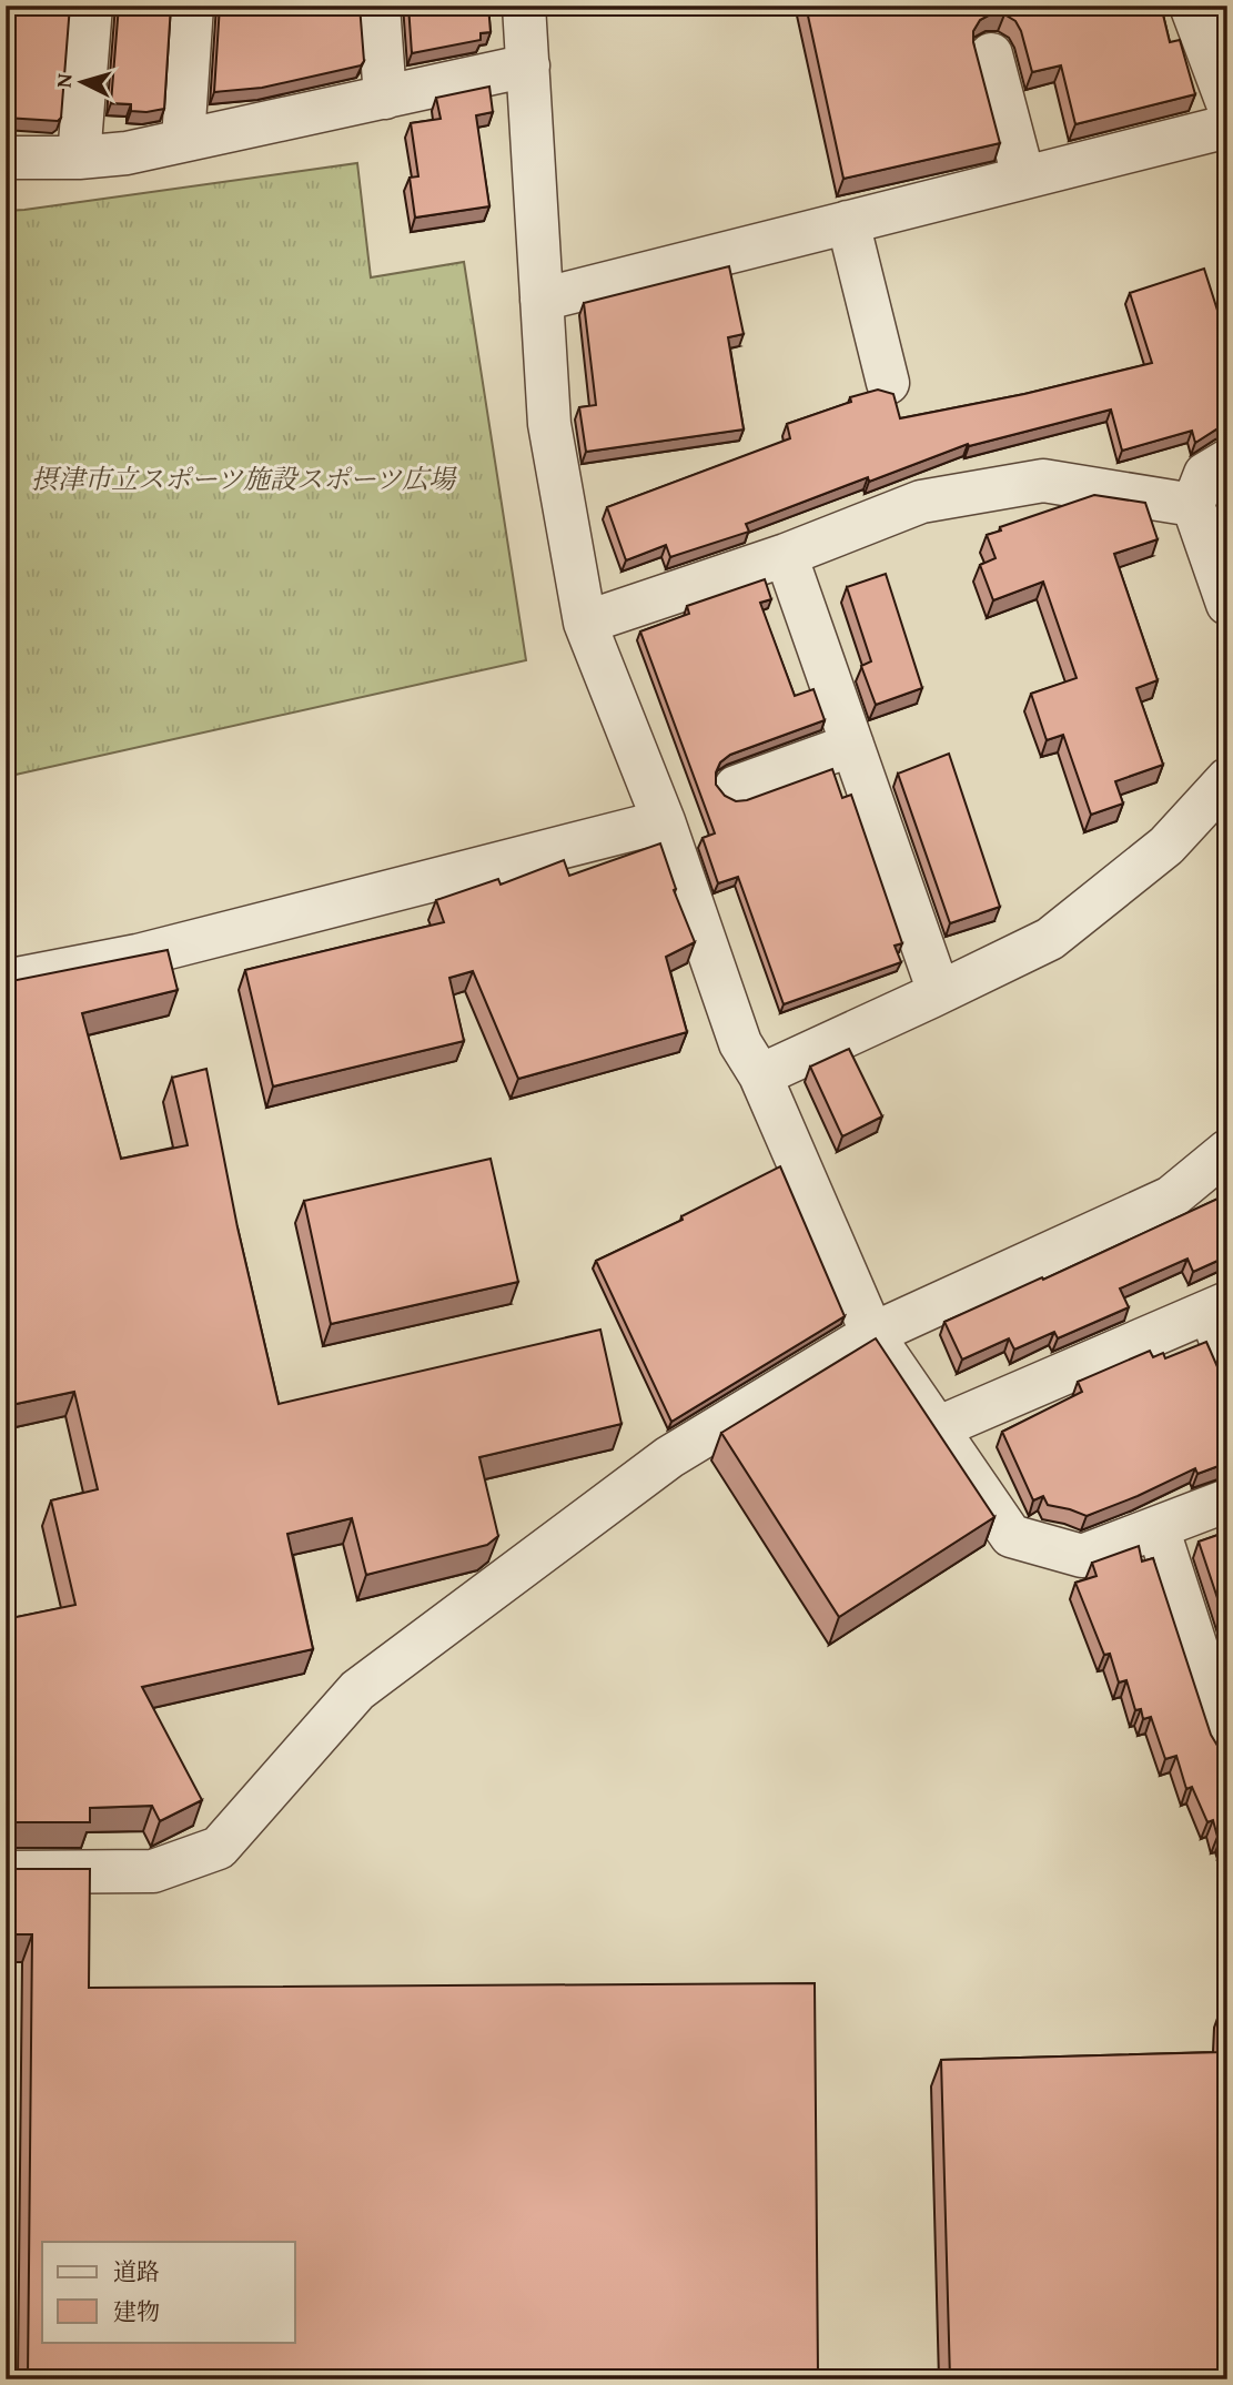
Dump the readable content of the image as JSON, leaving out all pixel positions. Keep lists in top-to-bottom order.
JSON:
{
  "parks": ["摂津市立スポーツ施設スポーツ広場"],
  "legend": ["道路", "建物"],
  "north": "left"
}
